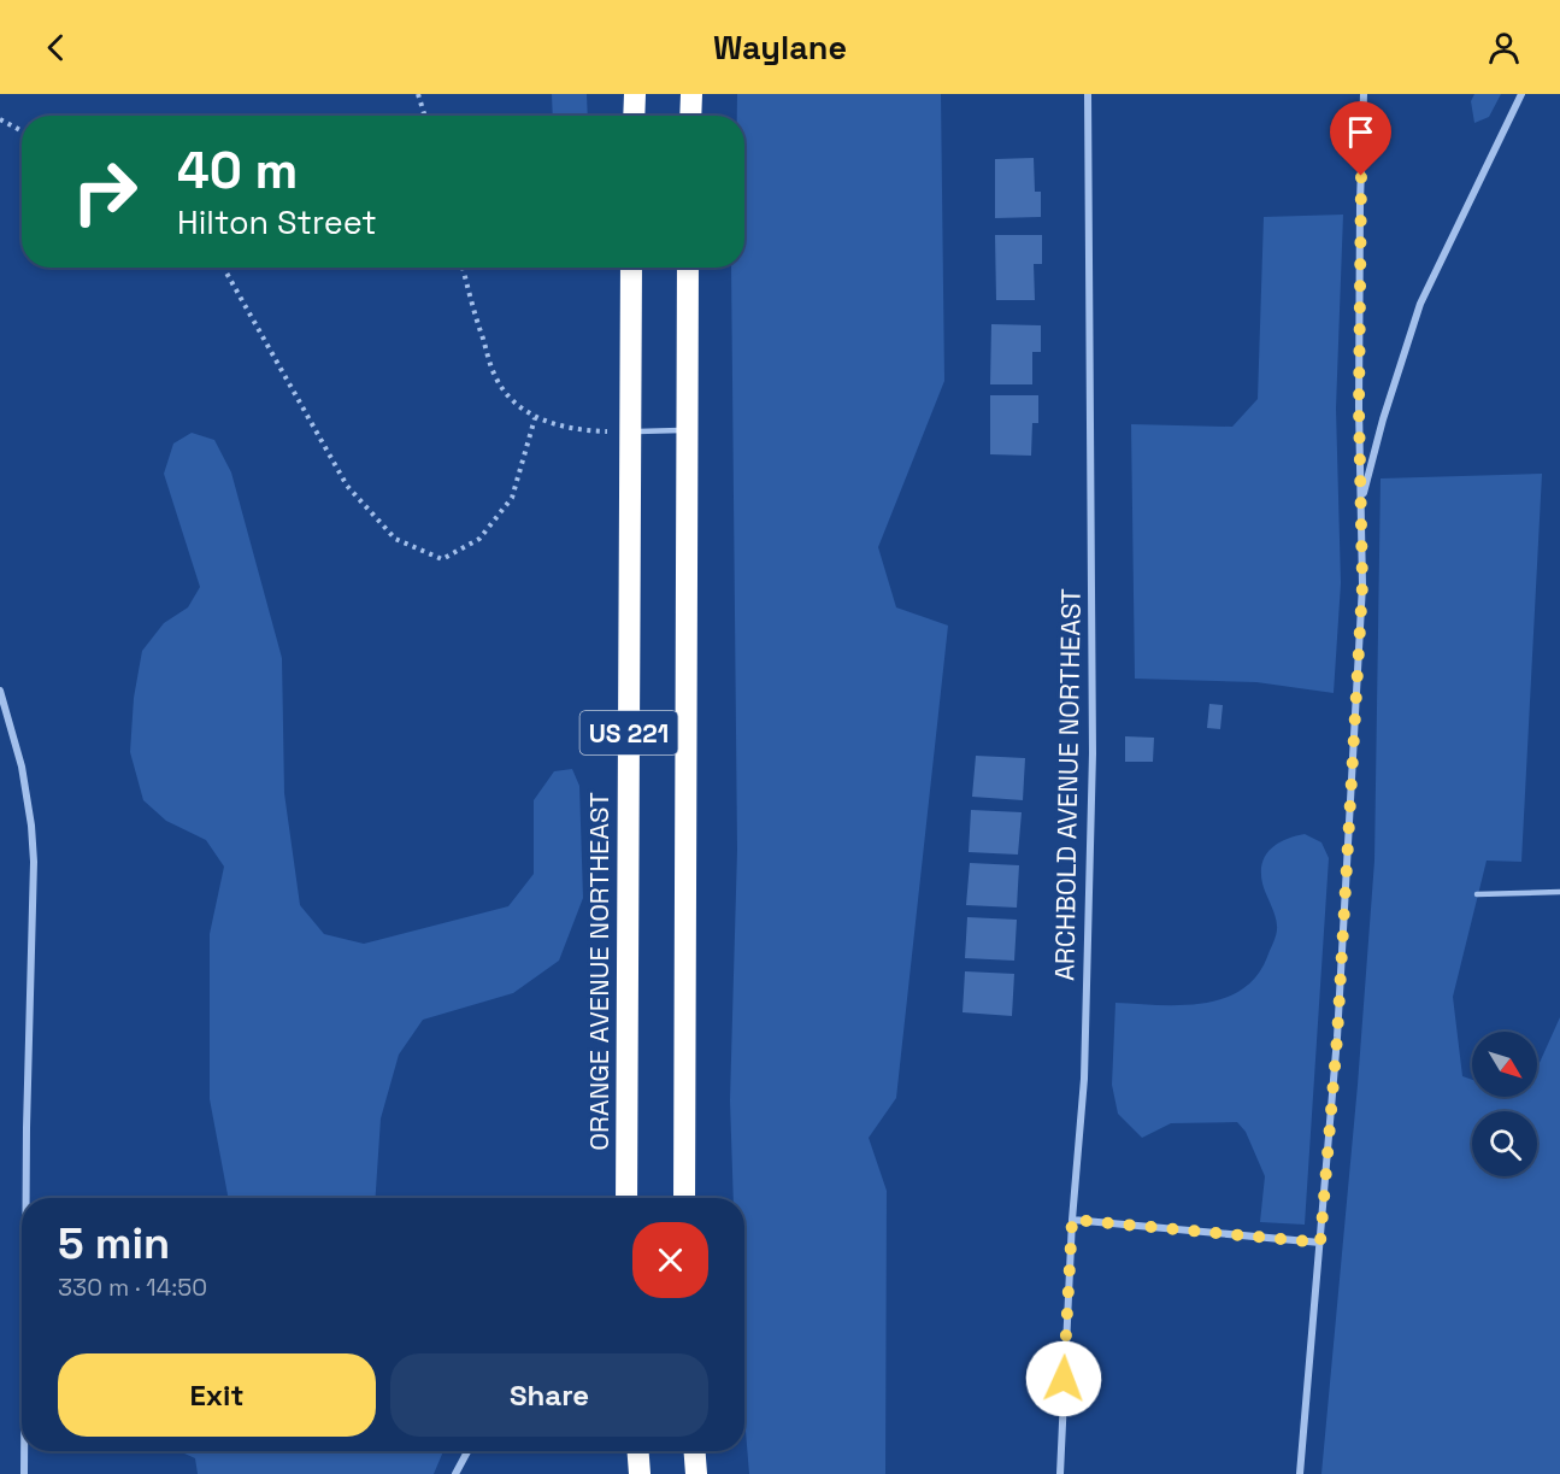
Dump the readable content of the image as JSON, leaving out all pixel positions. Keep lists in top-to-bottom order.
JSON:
{
  "streets": {
    "highway": ["US 221", "ORANGE AVENUE NORTHEAST"],
    "street": ["ARCHBOLD AVENUE NORTHEAST"]
  },
  "north": "bottom right",
  "page": {
    "header": "Waylane",
    "turn": ["40 m", "Hilton Street"],
    "heading": ["5 min", "330 m · 14:50"],
    "buttons": ["Exit", "Share"]
  }
}
